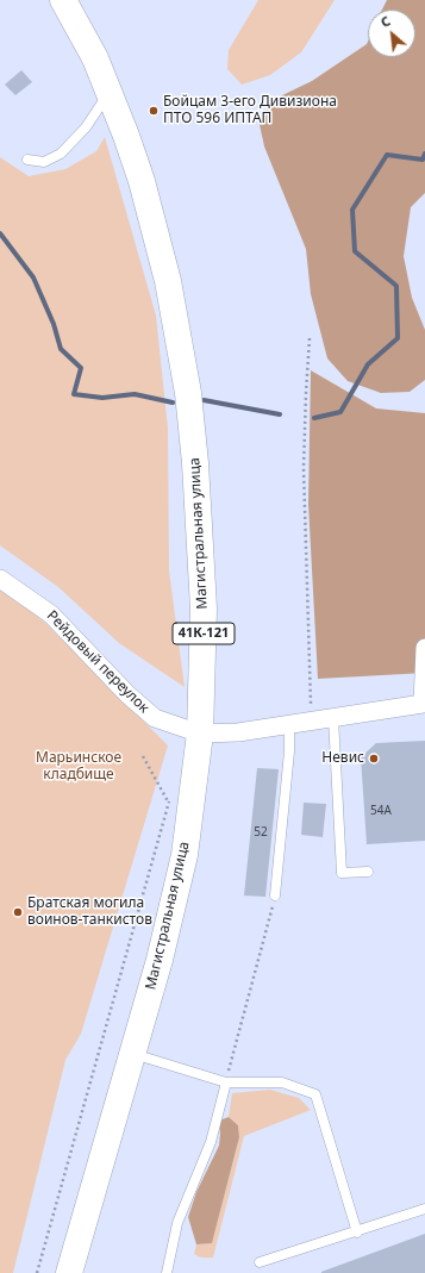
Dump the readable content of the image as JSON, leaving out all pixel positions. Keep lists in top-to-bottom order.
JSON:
{
  "streets": {
    "main road": ["Магистральная улица", "41К-121"],
    "street": ["Рейдовый переулок"]
  },
  "crossings": [
    ["Магистральная улица", "Рейдовый переулок"]
  ],
  "parks": ["Марьинское кладбище"],
  "places": ["Бойцам 3-его Дивизиона ПТО 596 ИПТАП", "Невис", "Братская могила воинов-танкистов"],
  "house_numbers": ["54А", "52"],
  "north": "top left"
}
